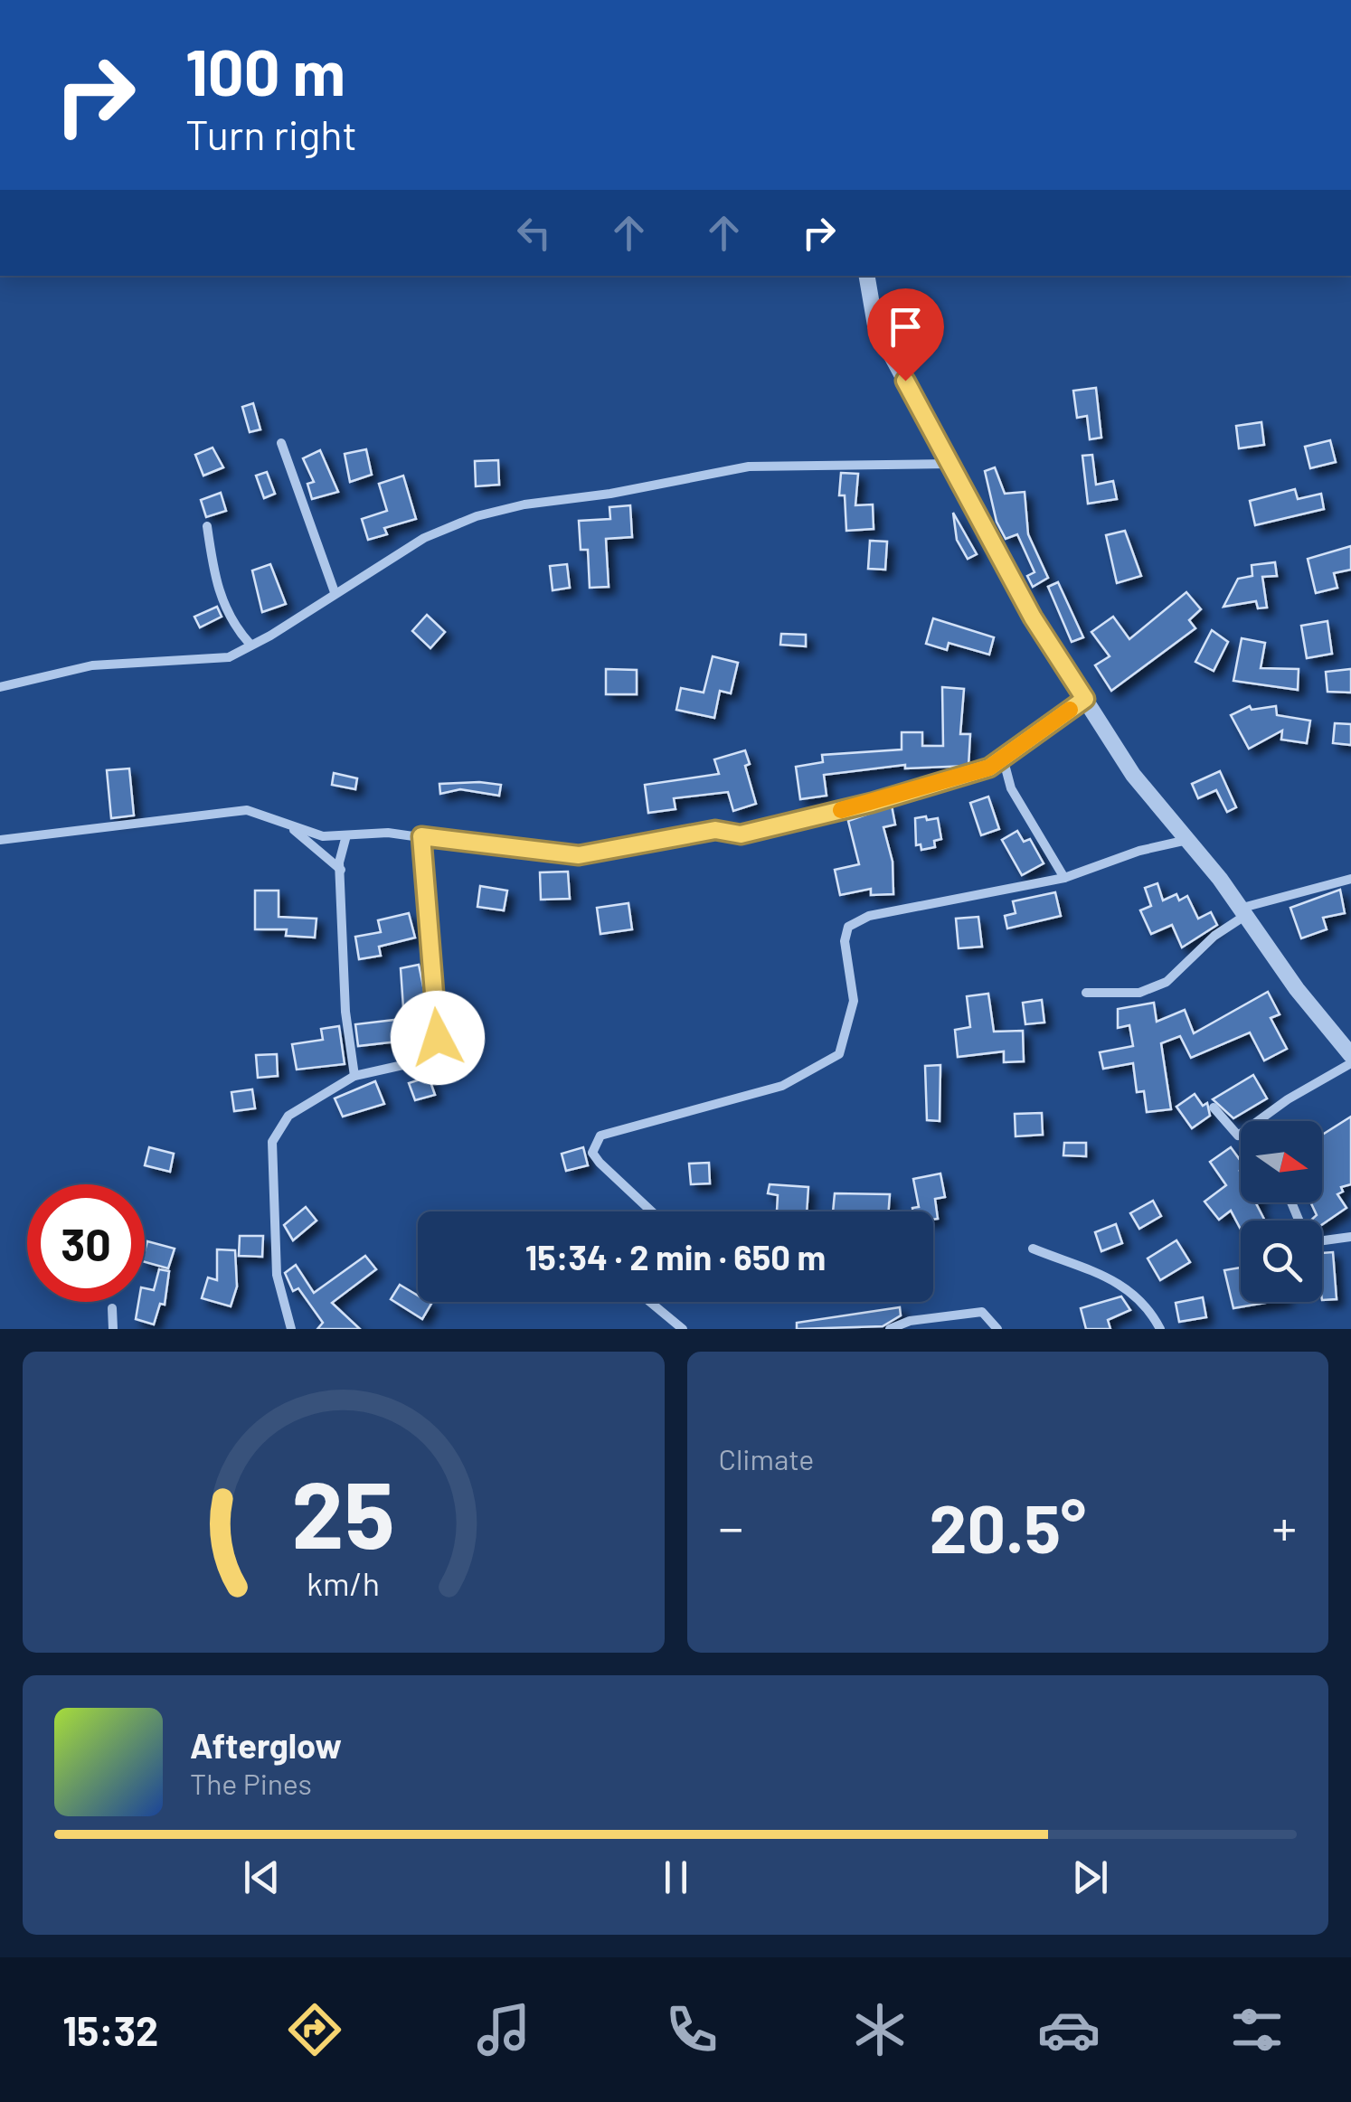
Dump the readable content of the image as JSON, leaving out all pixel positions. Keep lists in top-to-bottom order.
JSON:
{
  "north": "right",
  "page": {
    "turn": ["100 m", "Turn right"],
    "limit": "30",
    "trip": "15:34 · 2 min · 650 m",
    "tile": "Climate",
    "heat": ["−", "20.5°", "+"],
    "song": ["Afterglow", "The Pines"],
    "tabs": "15:32",
    "gauge": ["25", "km/h"]
  }
}
